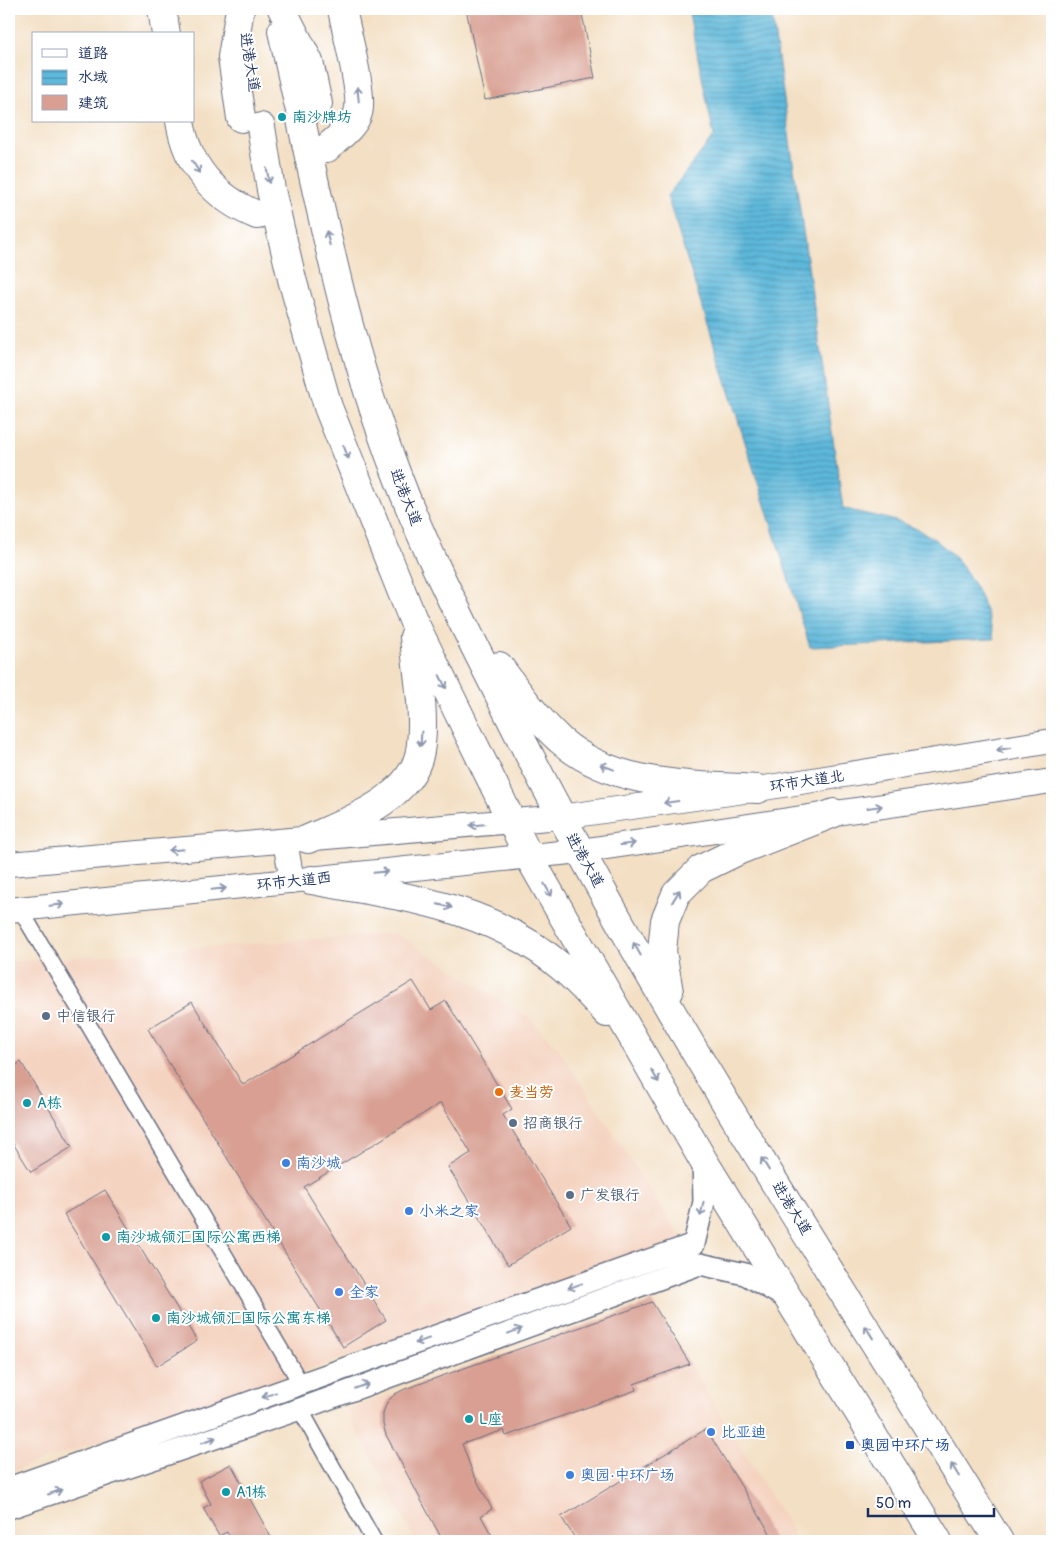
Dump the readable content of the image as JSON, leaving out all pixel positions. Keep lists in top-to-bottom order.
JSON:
{
  "streets": {
    "highway": ["进港大道"],
    "main road": ["环市大道北", "环市大道西"]
  },
  "crossings": [
    ["进港大道", "环市大道北"],
    ["进港大道", "环市大道西"]
  ],
  "places": {
    "other": [
      "南沙牌坊",
      "中信银行",
      "麦当劳",
      "A栋",
      "招商银行",
      "南沙城",
      "广发银行",
      "小米之家",
      "南沙城领汇国际公寓西梯",
      "全家",
      "南沙城领汇国际公寓东梯",
      "L座",
      "比亚迪",
      "奥园·中环广场",
      "A1栋"
    ],
    "transit": ["奥园中环广场"]
  },
  "legend": ["道路", "水域", "建筑"],
  "scale_bar": "50 m"
}
